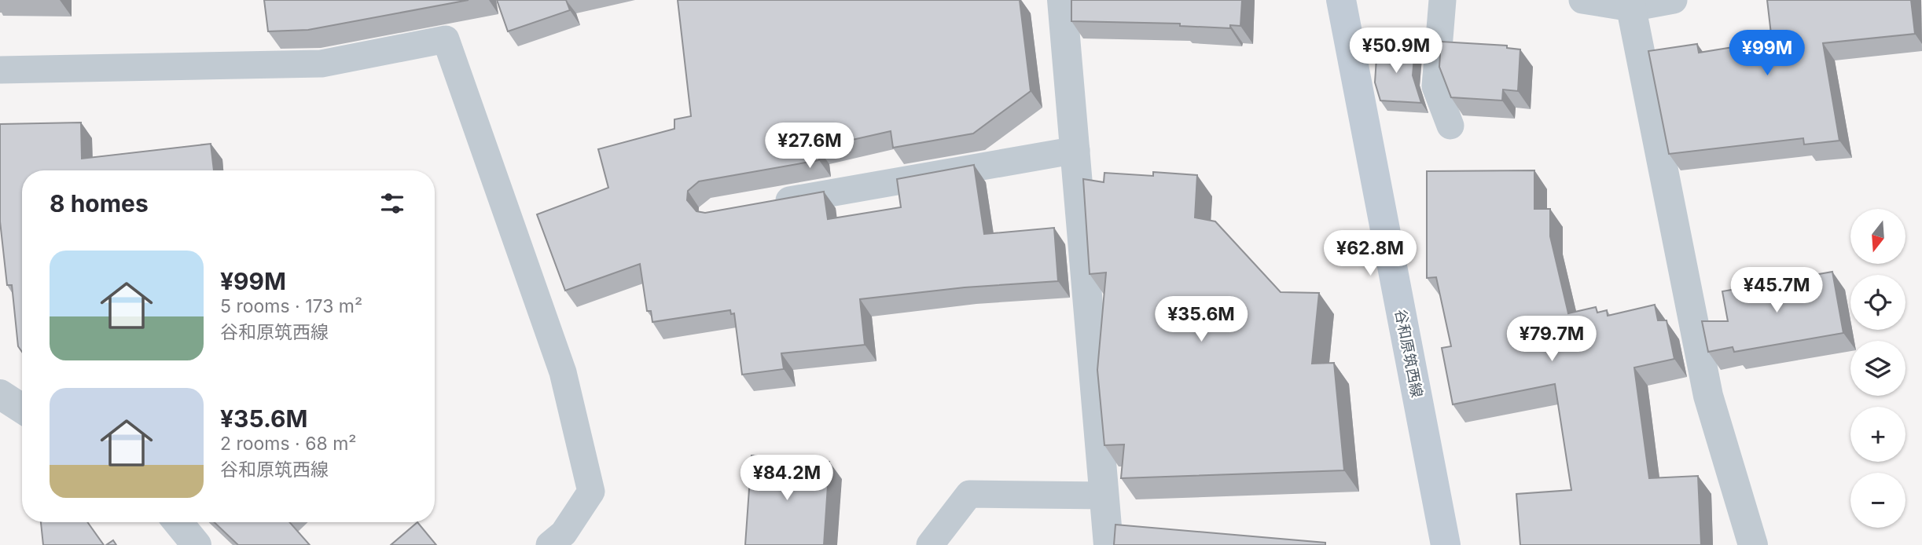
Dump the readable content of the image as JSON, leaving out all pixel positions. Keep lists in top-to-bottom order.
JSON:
{
  "streets": {
    "main road": ["谷和原筑西線"]
  },
  "north": "bottom",
  "page": {
    "price": [
      "¥50.9M",
      "¥99M",
      "¥27.6M",
      "¥62.8M",
      "¥45.7M",
      "¥35.6M",
      "¥79.7M",
      "¥84.2M"
    ],
    "heading": "8 homes",
    "map_buttons": ["+", "−"],
    "list": [
      {
        "name": "¥99M",
        "note": "5 rooms · 173 m² · 谷和原筑西線"
      },
      {
        "name": "¥35.6M",
        "note": "2 rooms · 68 m² · 谷和原筑西線"
      }
    ]
  }
}
